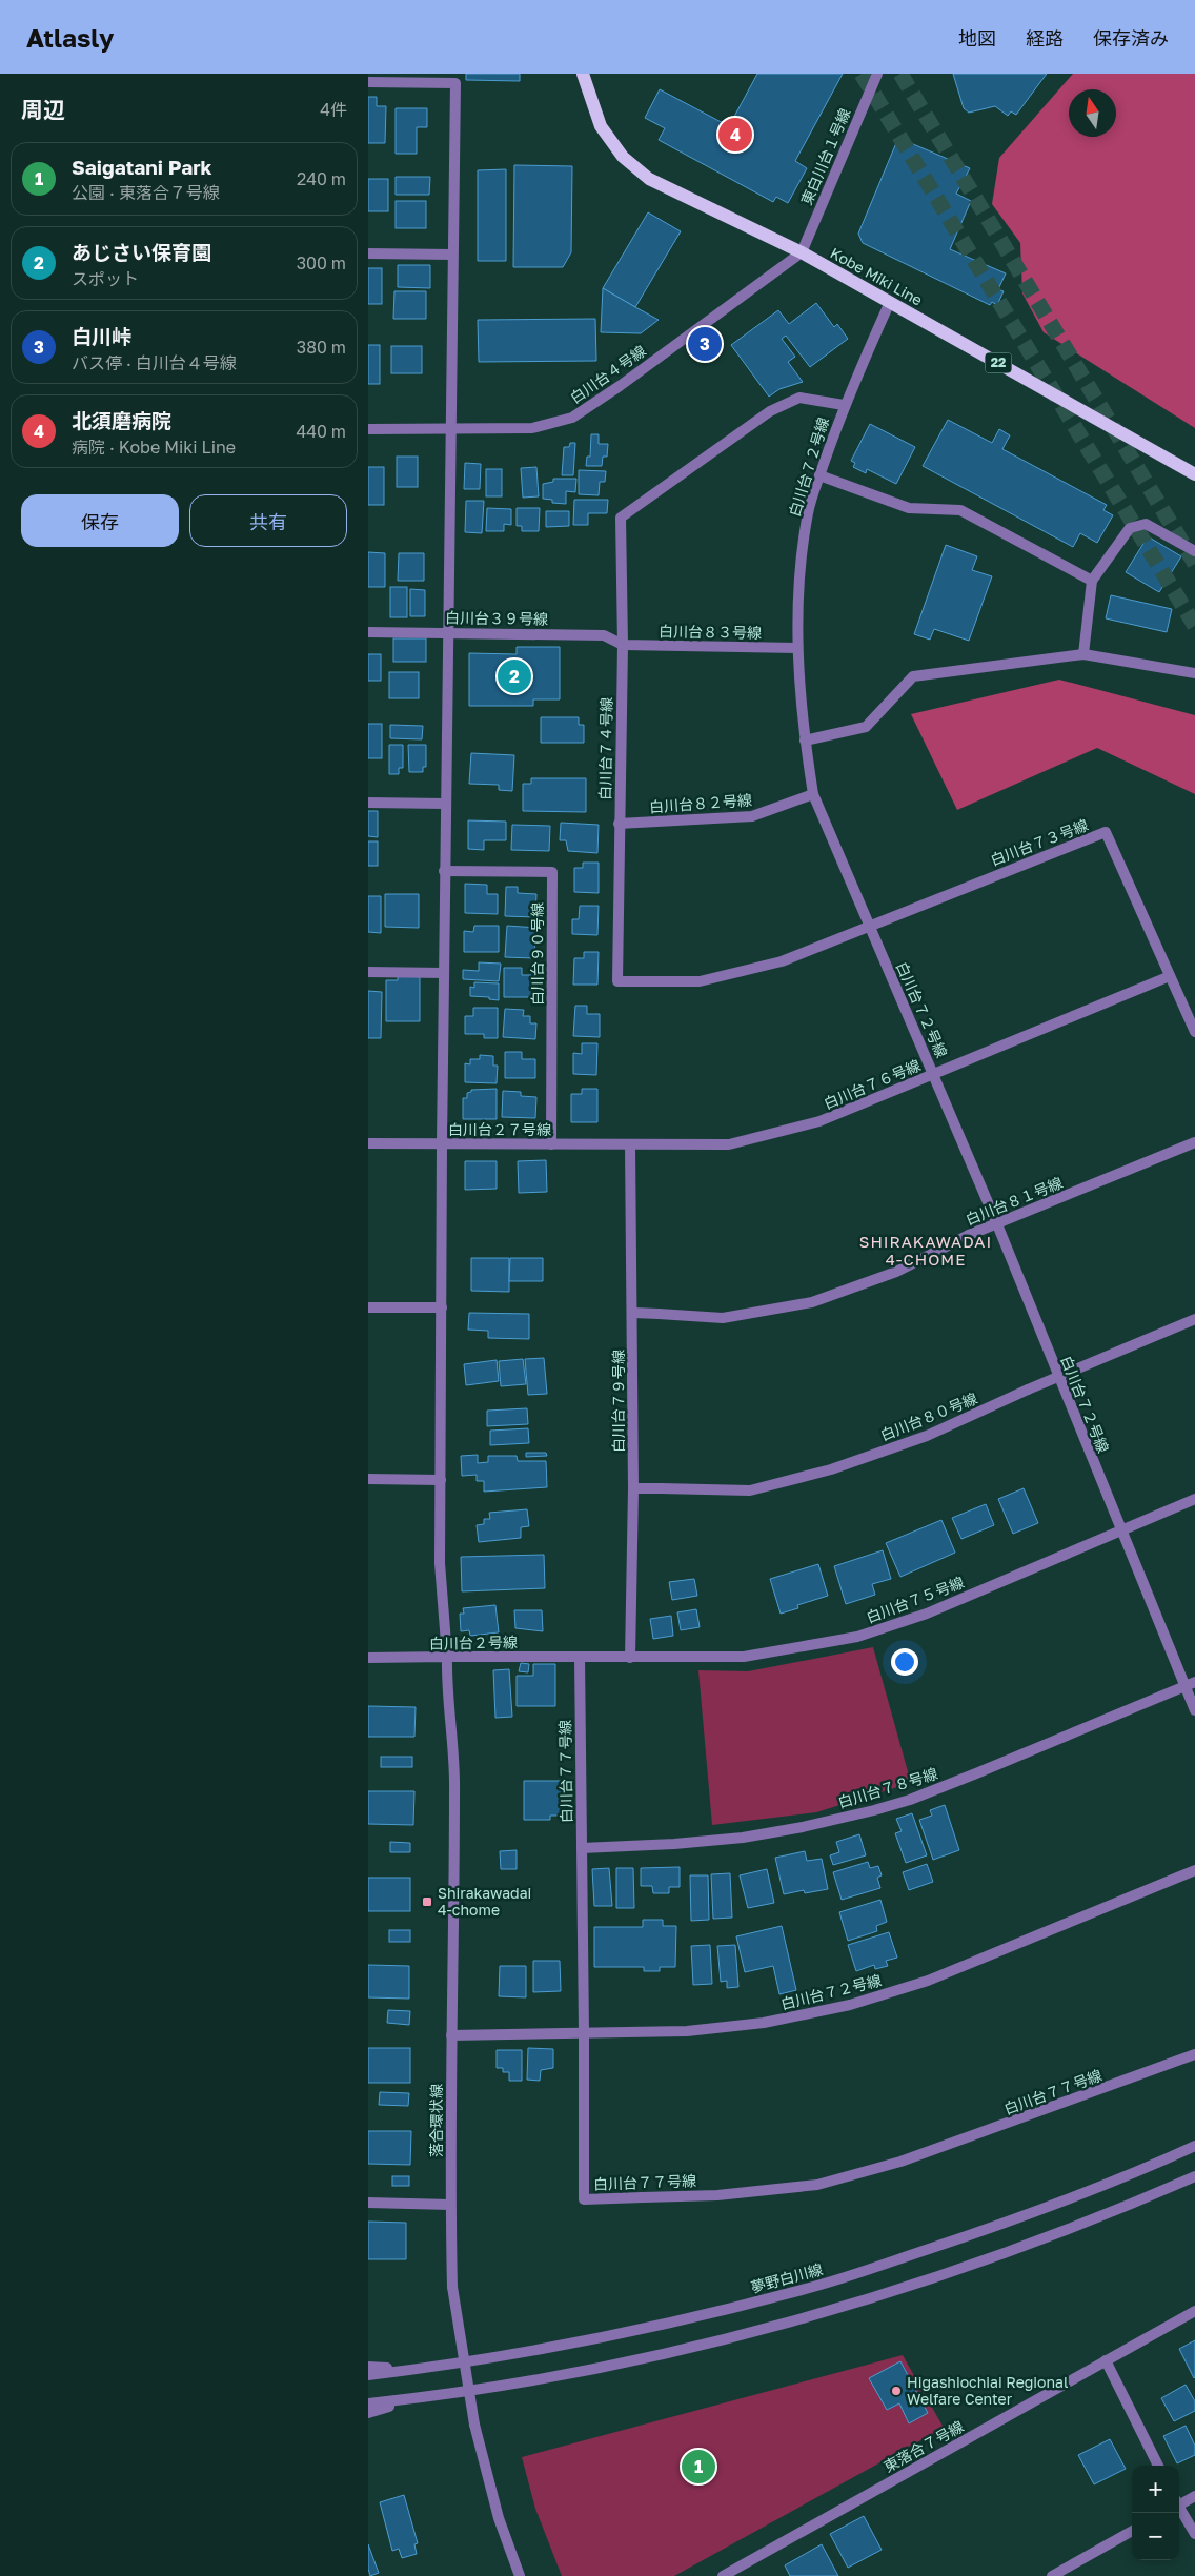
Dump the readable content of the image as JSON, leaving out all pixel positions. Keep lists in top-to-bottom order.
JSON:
{
  "streets": {
    "main road": ["Kobe Miki Line", "22"],
    "street": [
      "東白川台１号線",
      "白川台４号線",
      "白川台７２号線",
      "白川台３９号線",
      "白川台８３号線",
      "白川台７４号線",
      "白川台８２号線",
      "白川台７３号線",
      "白川台９０号線",
      "白川台７６号線",
      "白川台２７号線",
      "白川台８１号線",
      "白川台７９号線",
      "白川台８０号線",
      "白川台７５号線",
      "白川台２号線",
      "白川台７７号線",
      "白川台７８号線",
      "落合環状線",
      "夢野白川線",
      "東落合７号線"
    ]
  },
  "crossings": [
    ["東白川台１号線", "Kobe Miki Line"],
    ["東白川台１号線", "白川台４号線"],
    ["Kobe Miki Line", "白川台４号線"],
    ["Kobe Miki Line", "白川台７２号線"],
    ["白川台４号線", "落合環状線"],
    ["白川台７２号線", "白川台８３号線"],
    ["白川台７２号線", "白川台７４号線"],
    ["白川台７２号線", "白川台８２号線"],
    ["白川台７２号線", "白川台７３号線"],
    ["白川台７２号線", "白川台７６号線"],
    ["白川台７２号線", "白川台８１号線"],
    ["白川台７２号線", "白川台８０号線"],
    ["白川台７２号線", "白川台７５号線"],
    ["白川台７２号線", "白川台７７号線"],
    ["白川台７２号線", "白川台７８号線"],
    ["白川台７２号線", "落合環状線"],
    ["白川台３９号線", "白川台８３号線"],
    ["白川台３９号線", "白川台７４号線"],
    ["白川台３９号線", "落合環状線"],
    ["白川台８３号線", "白川台７４号線"],
    ["白川台７４号線", "白川台８２号線"],
    ["白川台７４号線", "白川台７３号線"],
    ["白川台７３号線", "白川台７６号線"],
    ["白川台９０号線", "白川台２７号線"],
    ["白川台９０号線", "落合環状線"],
    ["白川台７６号線", "白川台２７号線"],
    ["白川台７６号線", "白川台７９号線"],
    ["白川台２７号線", "白川台７９号線"],
    ["白川台２７号線", "落合環状線"],
    ["白川台８１号線", "白川台７９号線"],
    ["白川台７９号線", "白川台８０号線"],
    ["白川台７９号線", "白川台７５号線"],
    ["白川台７５号線", "白川台２号線"],
    ["白川台７５号線", "白川台７７号線"],
    ["白川台２号線", "白川台７７号線"],
    ["白川台２号線", "落合環状線"],
    ["白川台７７号線", "白川台７８号線"]
  ],
  "districts": ["SHIRAKAWADAI 4-CHOME"],
  "places": {
    "transit": ["Shirakawadai 4-chome"],
    "other": ["Higashiochiai Regional Welfare Center"]
  },
  "north": "top",
  "page": {
    "header": "Atlasly",
    "nav": ["地図", "経路", "保存済み"],
    "heading": ["周辺", "4件"],
    "pins": [
      "4",
      "3",
      "2",
      "1"
    ],
    "list": [
      {
        "mark": "1",
        "name": "Saigatani Park",
        "note": "公園 · 東落合７号線",
        "value": "240 m"
      },
      {
        "mark": "2",
        "name": "あじさい保育園",
        "note": "スポット",
        "value": "300 m"
      },
      {
        "mark": "3",
        "name": "白川峠",
        "note": "バス停 · 白川台４号線",
        "value": "380 m"
      },
      {
        "mark": "4",
        "name": "北須磨病院",
        "note": "病院 · Kobe Miki Line",
        "value": "440 m"
      }
    ],
    "buttons": ["保存", "共有"],
    "map_buttons": ["+", "−"]
  }
}
